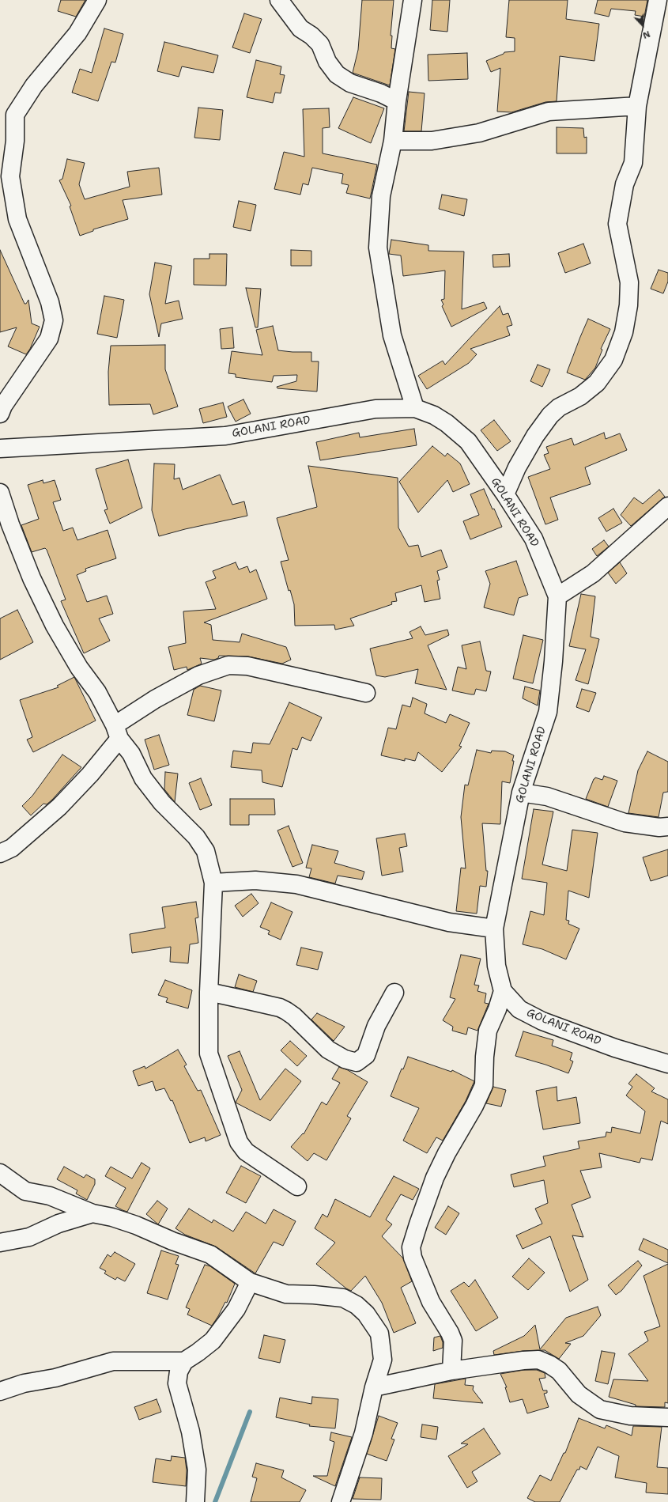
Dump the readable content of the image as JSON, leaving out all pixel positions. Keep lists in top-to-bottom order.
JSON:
{
  "streets": {
    "street": ["GOLANI ROAD"]
  },
  "north": "bottom"
}
